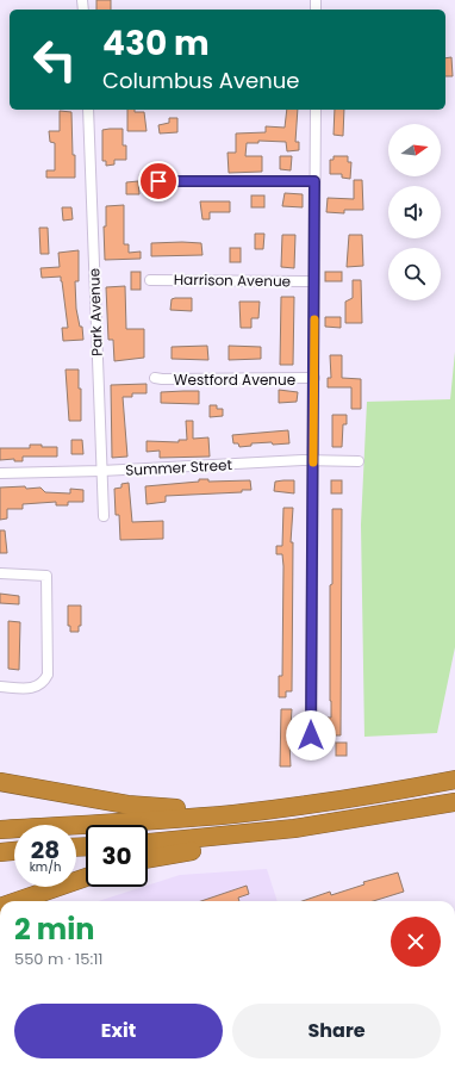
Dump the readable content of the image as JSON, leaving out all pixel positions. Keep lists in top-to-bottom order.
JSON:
{
  "streets": {
    "street": [
      "Harrison Avenue",
      "Park Avenue",
      "Westford Avenue",
      "Summer Street"
    ]
  },
  "crossings": [
    ["Park Avenue", "Summer Street"]
  ],
  "north": "right",
  "page": {
    "turn": ["430 m", "Columbus Avenue"],
    "speed": "28 km/h",
    "limit": "30",
    "heading": ["2 min", "550 m · 15:11"],
    "buttons": ["Exit", "Share"]
  }
}
